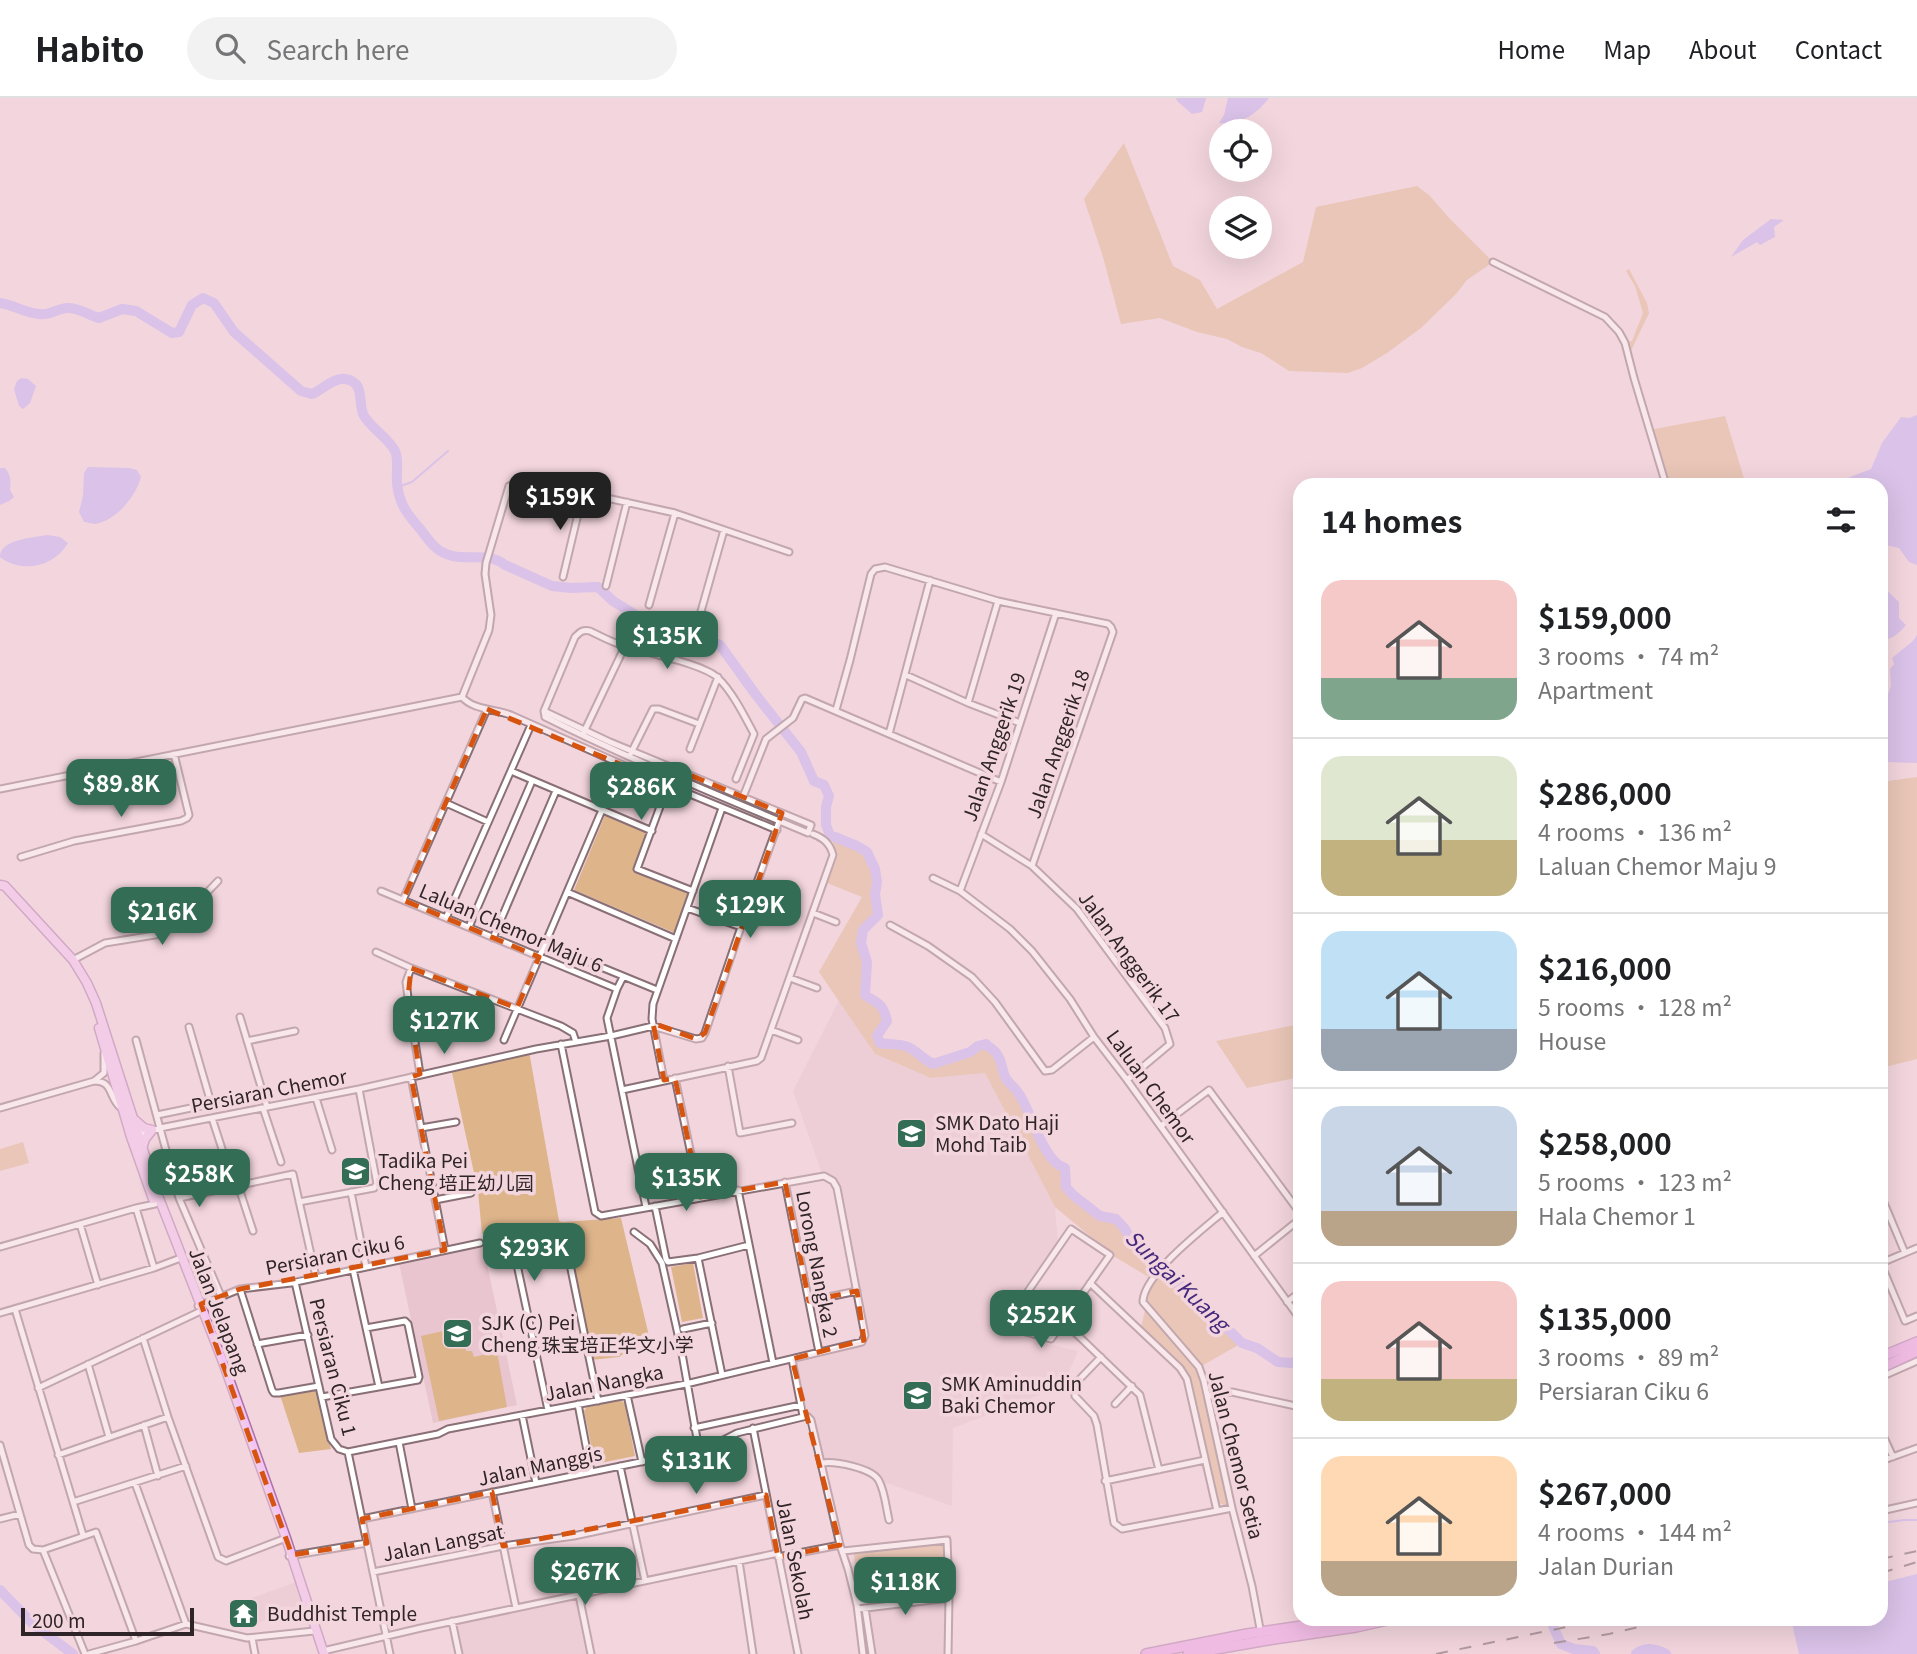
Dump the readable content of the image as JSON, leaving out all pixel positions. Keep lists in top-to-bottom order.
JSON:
{
  "streets": {
    "main road": ["Jalan Jelapang"],
    "street": [
      "Jalan Anggerik 18",
      "Jalan Anggerik 19",
      "Laluan Chemor Maju 6",
      "Jalan Anggerik 17",
      "Laluan Chemor",
      "Persiaran Chemor",
      "Persiaran Ciku 6",
      "Lorong Nangka 2",
      "Persiaran Ciku 1",
      "Jalan Nangka",
      "Jalan Chemor Setia",
      "Jalan Manggis",
      "Jalan Langsat",
      "Jalan Sekolah"
    ]
  },
  "crossings": [
    ["Jalan Anggerik 18", "Jalan Anggerik 19"],
    ["Jalan Anggerik 18", "Jalan Anggerik 17"],
    ["Jalan Anggerik 19", "Jalan Anggerik 17"],
    ["Jalan Anggerik 19", "Laluan Chemor"],
    ["Jalan Anggerik 17", "Laluan Chemor"],
    ["Laluan Chemor", "Jalan Chemor Setia"],
    ["Persiaran Chemor", "Jalan Jelapang"],
    ["Persiaran Ciku 6", "Jalan Jelapang"],
    ["Persiaran Ciku 6", "Persiaran Ciku 1"],
    ["Lorong Nangka 2", "Jalan Nangka"],
    ["Persiaran Ciku 1", "Jalan Nangka"],
    ["Jalan Manggis", "Jalan Sekolah"],
    ["Jalan Langsat", "Jalan Sekolah"]
  ],
  "water": ["Sungai Kuang"],
  "places": {
    "school or university": [
      "SMK Dato Haji Mohd Taib",
      "Tadika Pei Cheng 培正幼儿园",
      "SJK (C) Pei Cheng 珠宝培正华文小学",
      "SMK Aminuddin Baki Chemor"
    ],
    "temple": ["Buddhist Temple"]
  },
  "scale_bar": "200 m",
  "page": {
    "header": "Habito",
    "search": "Search here",
    "nav": [
      "Home",
      "Map",
      "About",
      "Contact"
    ],
    "price": [
      "$159K",
      "$135K",
      "$89.8K",
      "$286K",
      "$129K",
      "$216K",
      "$127K",
      "$258K",
      "$135K",
      "$293K",
      "$252K",
      "$131K",
      "$267K",
      "$118K"
    ],
    "heading": "14 homes",
    "list": [
      {
        "name": "$159,000",
        "note": "3 rooms · 74 m² · Apartment"
      },
      {
        "name": "$286,000",
        "note": "4 rooms · 136 m² · Laluan Chemor Maju 9"
      },
      {
        "name": "$216,000",
        "note": "5 rooms · 128 m² · House"
      },
      {
        "name": "$258,000",
        "note": "5 rooms · 123 m² · Hala Chemor 1"
      },
      {
        "name": "$135,000",
        "note": "3 rooms · 89 m² · Persiaran Ciku 6"
      },
      {
        "name": "$267,000",
        "note": "4 rooms · 144 m² · Jalan Durian"
      }
    ],
    "scale": "200 m"
  }
}
